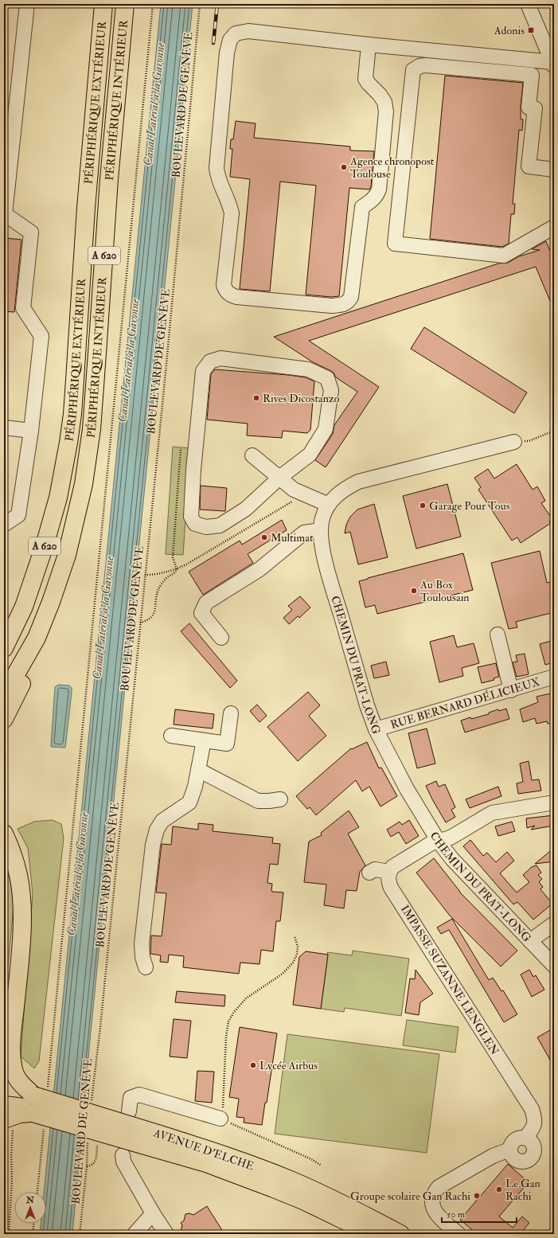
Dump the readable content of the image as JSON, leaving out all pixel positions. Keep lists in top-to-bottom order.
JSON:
{
  "streets": {
    "highway": [
      "PÉRIPHÉRIQUE INTÉRIEUR",
      "PÉRIPHÉRIQUE EXTÉRIEUR",
      "A 620",
      "AVENUE D'ELCHE"
    ],
    "street": ["CHEMIN DU PRAT-LONG", "RUE BERNARD DÉLICIEUX", "IMPASSE SUZANNE LENGLEN"],
    "path": ["BOULEVARD DE GENÈVE"]
  },
  "crossings": [
    ["CHEMIN DU PRAT-LONG", "RUE BERNARD DÉLICIEUX"]
  ],
  "water": ["Canal Latéral à la Garonne"],
  "places": {
    "transit": ["Adonis"],
    "other": [
      "Agence chronopost Toulouse",
      "Rives Dicostanzo",
      "Garage Pour Tous",
      "Multimat",
      "Au Box Toulousain",
      "Lycée Airbus",
      "Le Gan Rachi",
      "Groupe scolaire Gan Rachi"
    ]
  },
  "scale_bar": "50 m",
  "north": "top"
}
